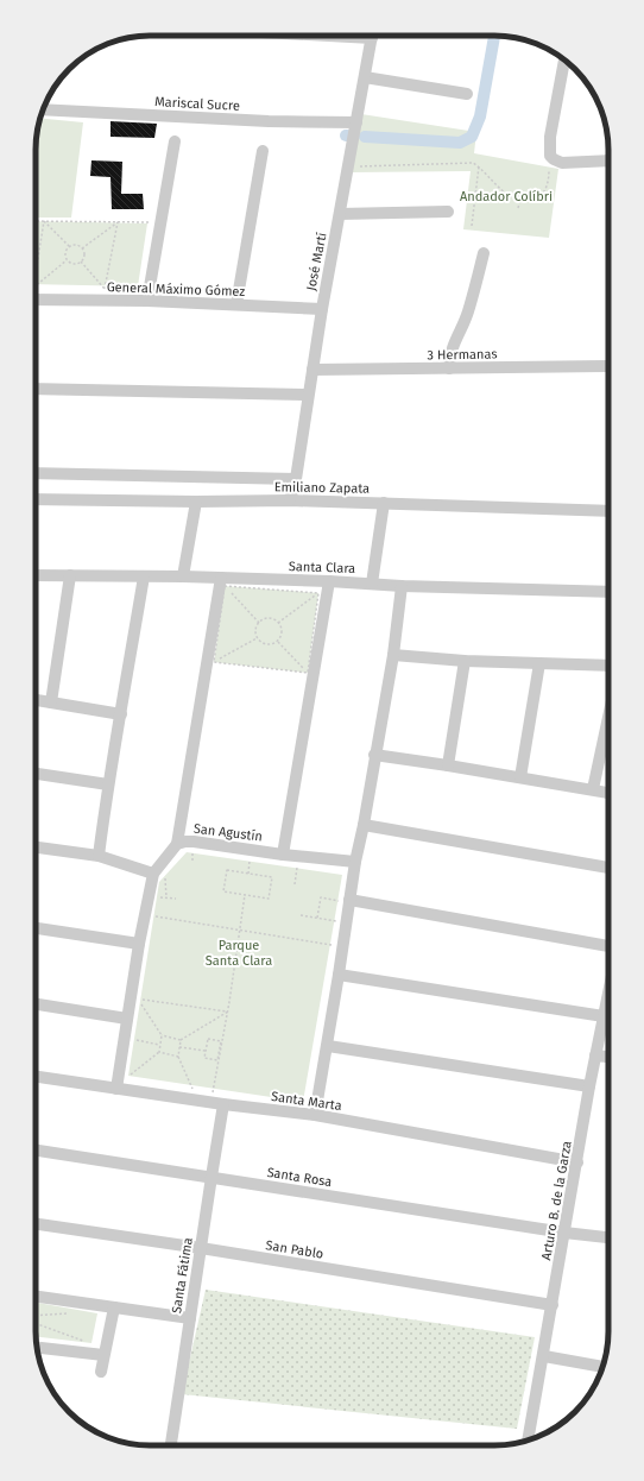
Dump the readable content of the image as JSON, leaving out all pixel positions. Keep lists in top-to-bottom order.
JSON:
{
  "streets": {
    "street": [
      "Mariscal Sucre",
      "José Martí",
      "General Máximo Gómez",
      "3 Hermanas",
      "Emiliano Zapata",
      "Santa Clara",
      "San Agustín",
      "Santa Marta",
      "Santa Rosa",
      "Arturo B. de la Garza",
      "San Pablo",
      "Santa Fátima"
    ]
  },
  "crossings": [
    ["Mariscal Sucre", "José Martí"],
    ["José Martí", "General Máximo Gómez"],
    ["José Martí", "3 Hermanas"],
    ["José Martí", "Emiliano Zapata"],
    ["Santa Marta", "Arturo B. de la Garza"],
    ["Santa Marta", "Santa Fátima"],
    ["Santa Rosa", "Arturo B. de la Garza"],
    ["Santa Rosa", "Santa Fátima"],
    ["Arturo B. de la Garza", "San Pablo"],
    ["San Pablo", "Santa Fátima"]
  ],
  "parks": ["Andador Colíbri", "Parque Santa Clara"]
}
